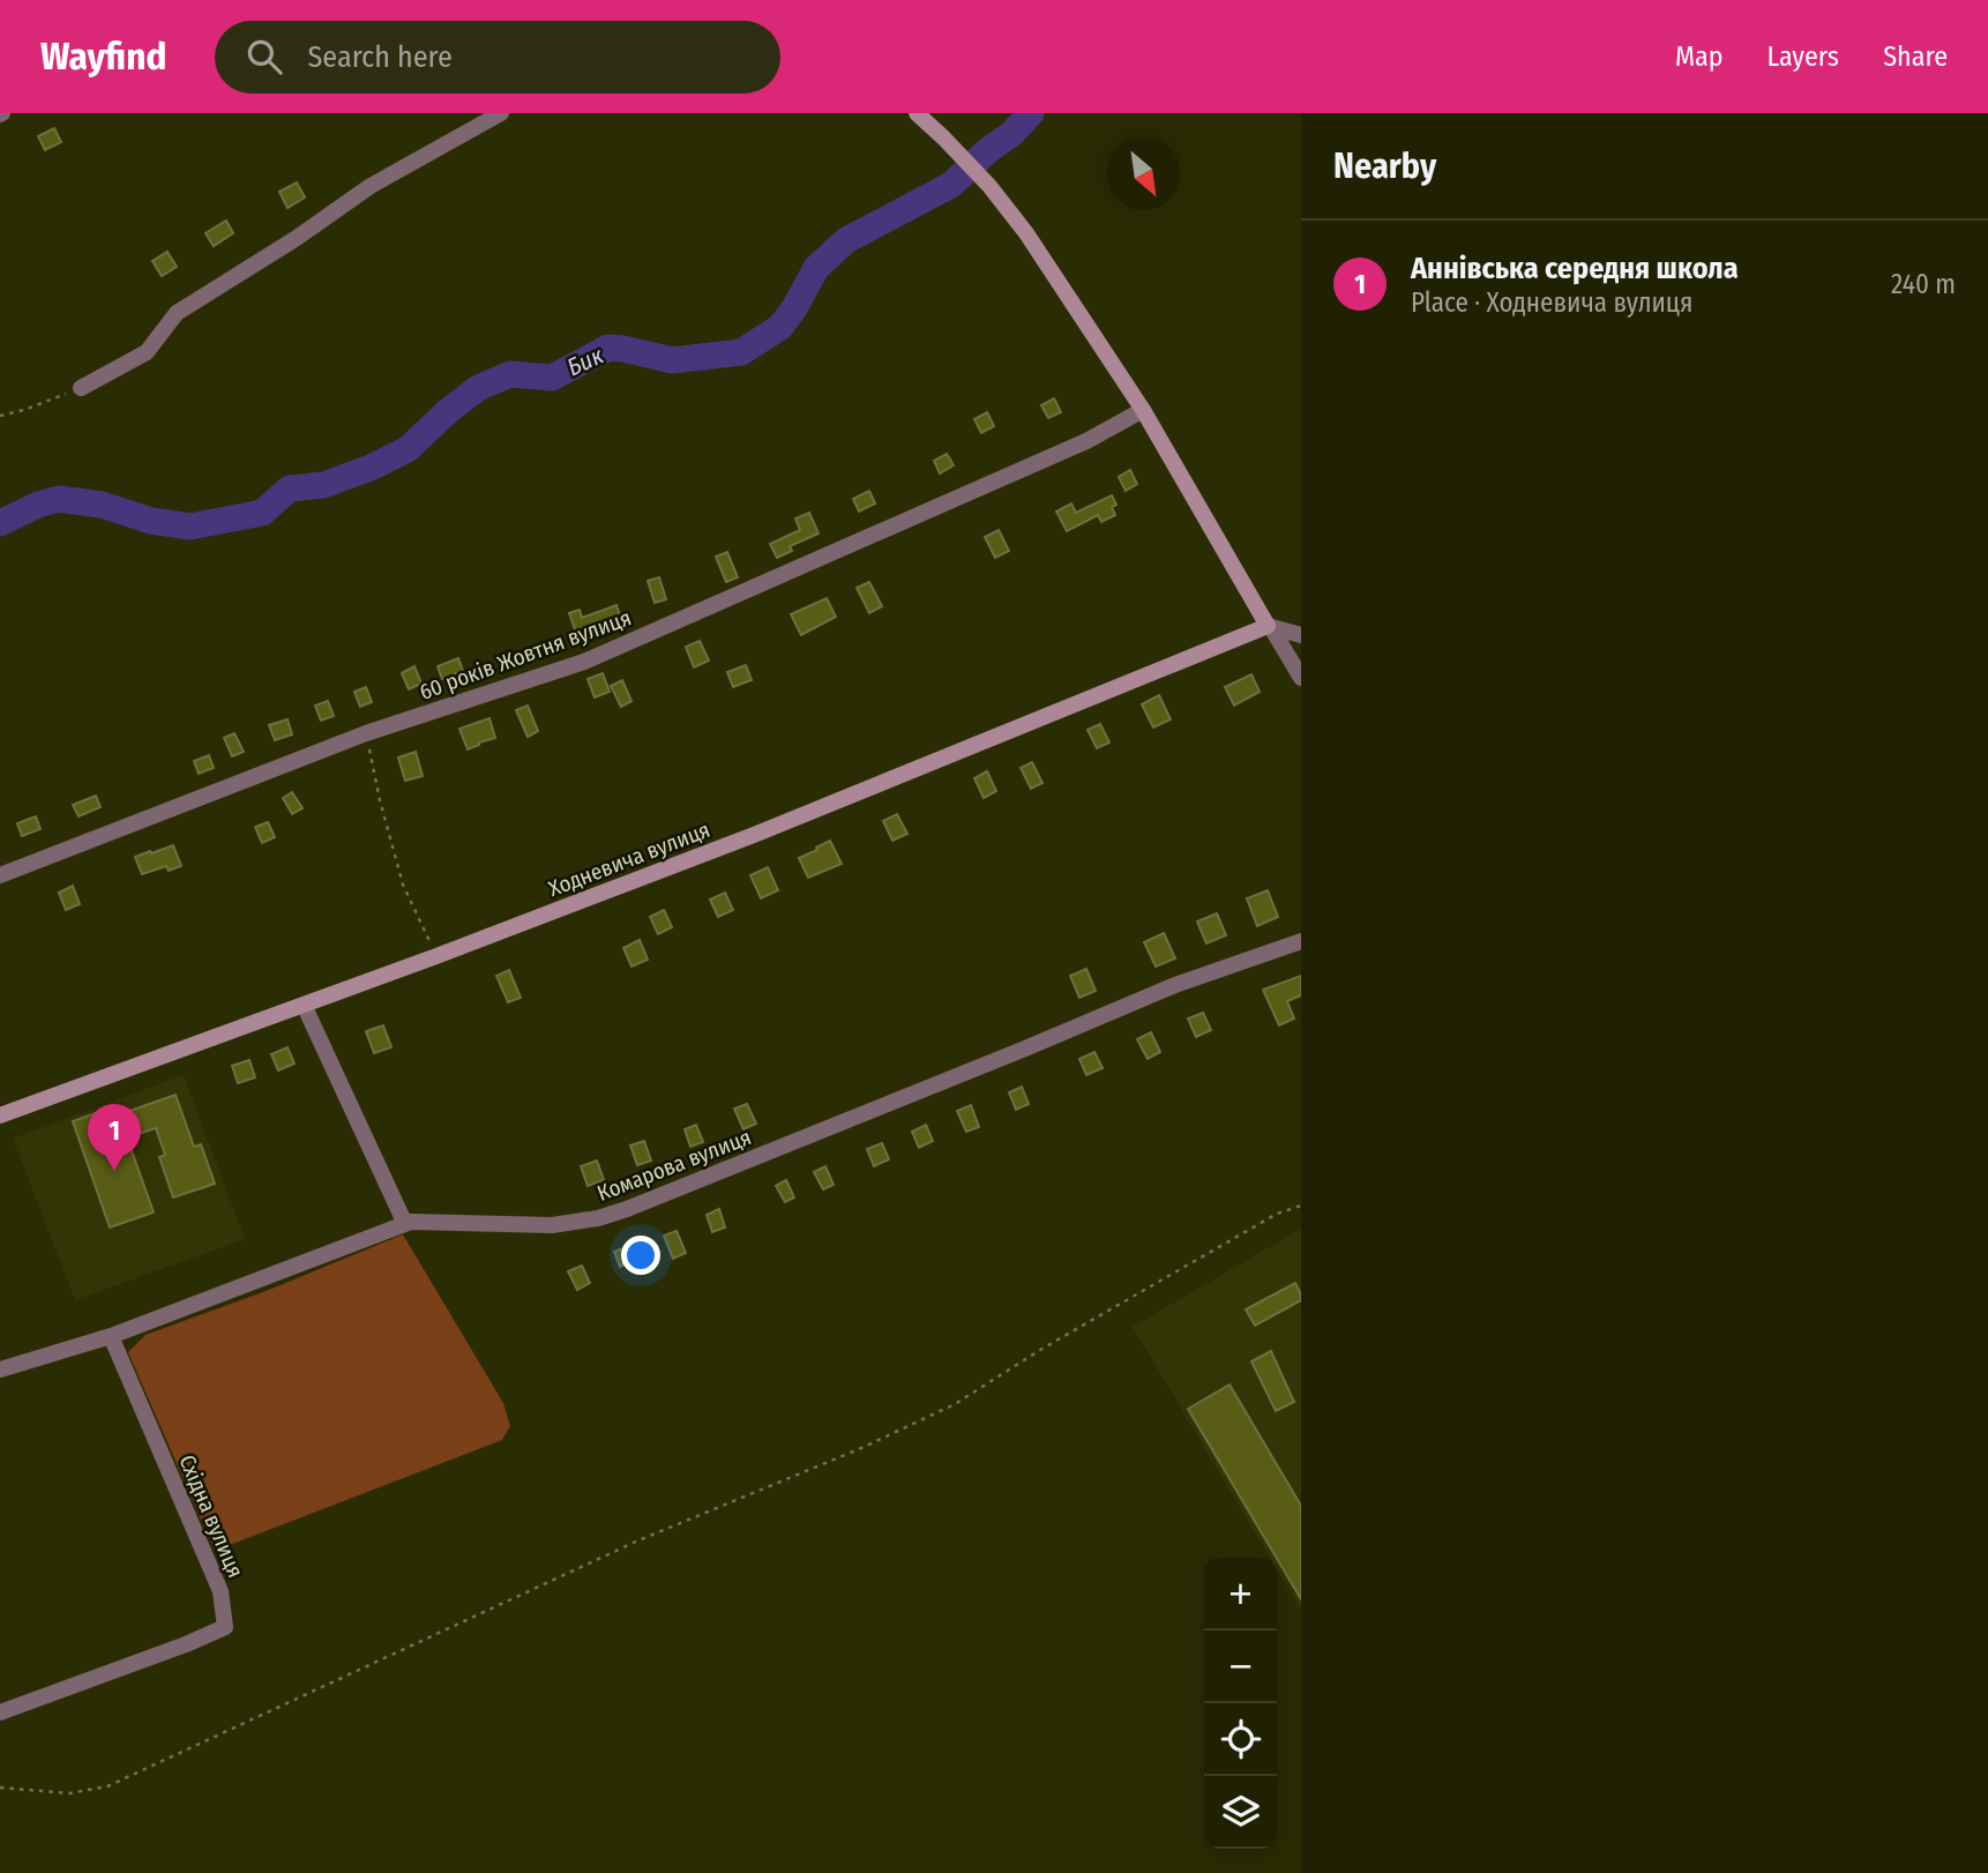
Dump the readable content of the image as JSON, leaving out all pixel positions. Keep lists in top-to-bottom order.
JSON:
{
  "streets": {
    "main road": ["Ходневича вулиця"],
    "street": ["60 років Жовтня вулиця", "Комарова вулиця", "Східна вулиця"]
  },
  "crossings": [
    ["Комарова вулиця", "Східна вулиця"]
  ],
  "water": ["Бик"],
  "north": "bottom right",
  "page": {
    "header": "Wayfind",
    "search": "Search here",
    "nav": ["Map", "Layers", "Share"],
    "heading": "Nearby",
    "list": [
      {
        "mark": "1",
        "name": "Аннівська середня школа",
        "note": "Place · Ходневича вулиця",
        "value": "240 m"
      }
    ],
    "pins": "1",
    "map_buttons": ["+", "−"]
  }
}
